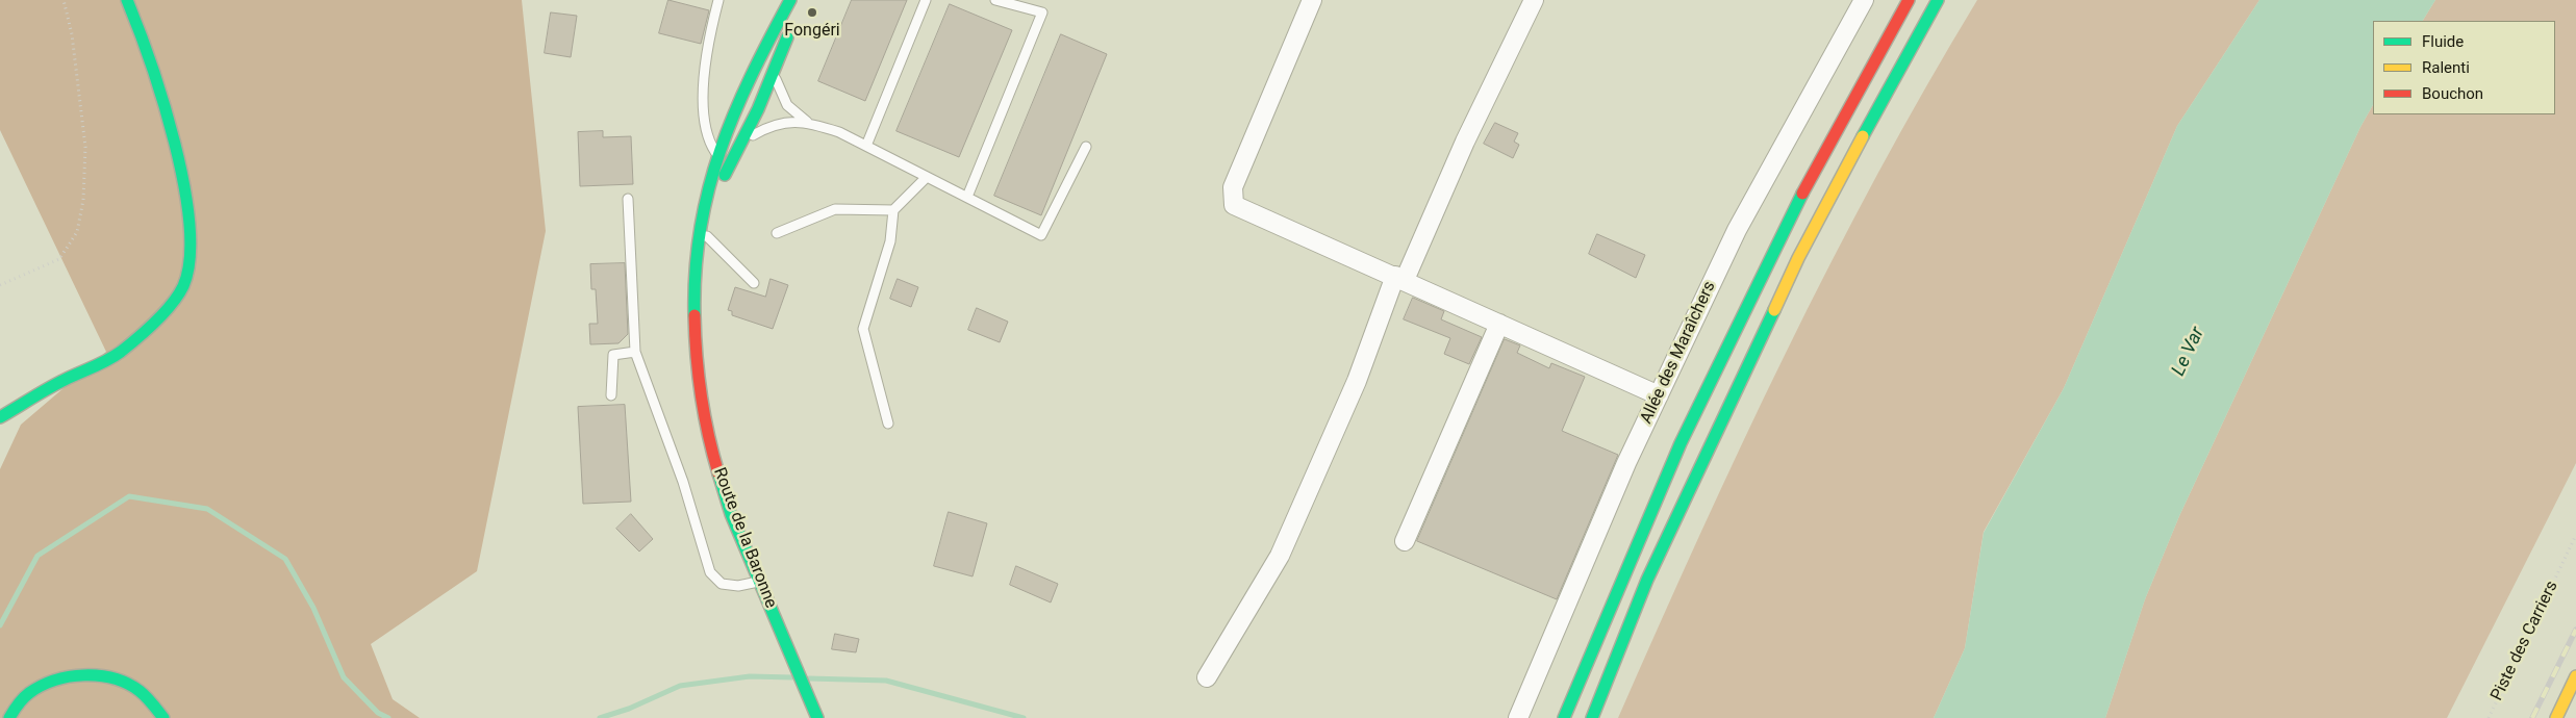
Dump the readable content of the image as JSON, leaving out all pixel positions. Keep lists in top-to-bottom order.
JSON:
{
  "streets": {
    "main road": ["Route de la Baronne"],
    "street": ["Allée des Maraîchers"],
    "path": ["Piste des Carriers"]
  },
  "water": ["Le Var"],
  "places": ["Fongéri"],
  "legend": ["Fluide", "Ralenti", "Bouchon"]
}
